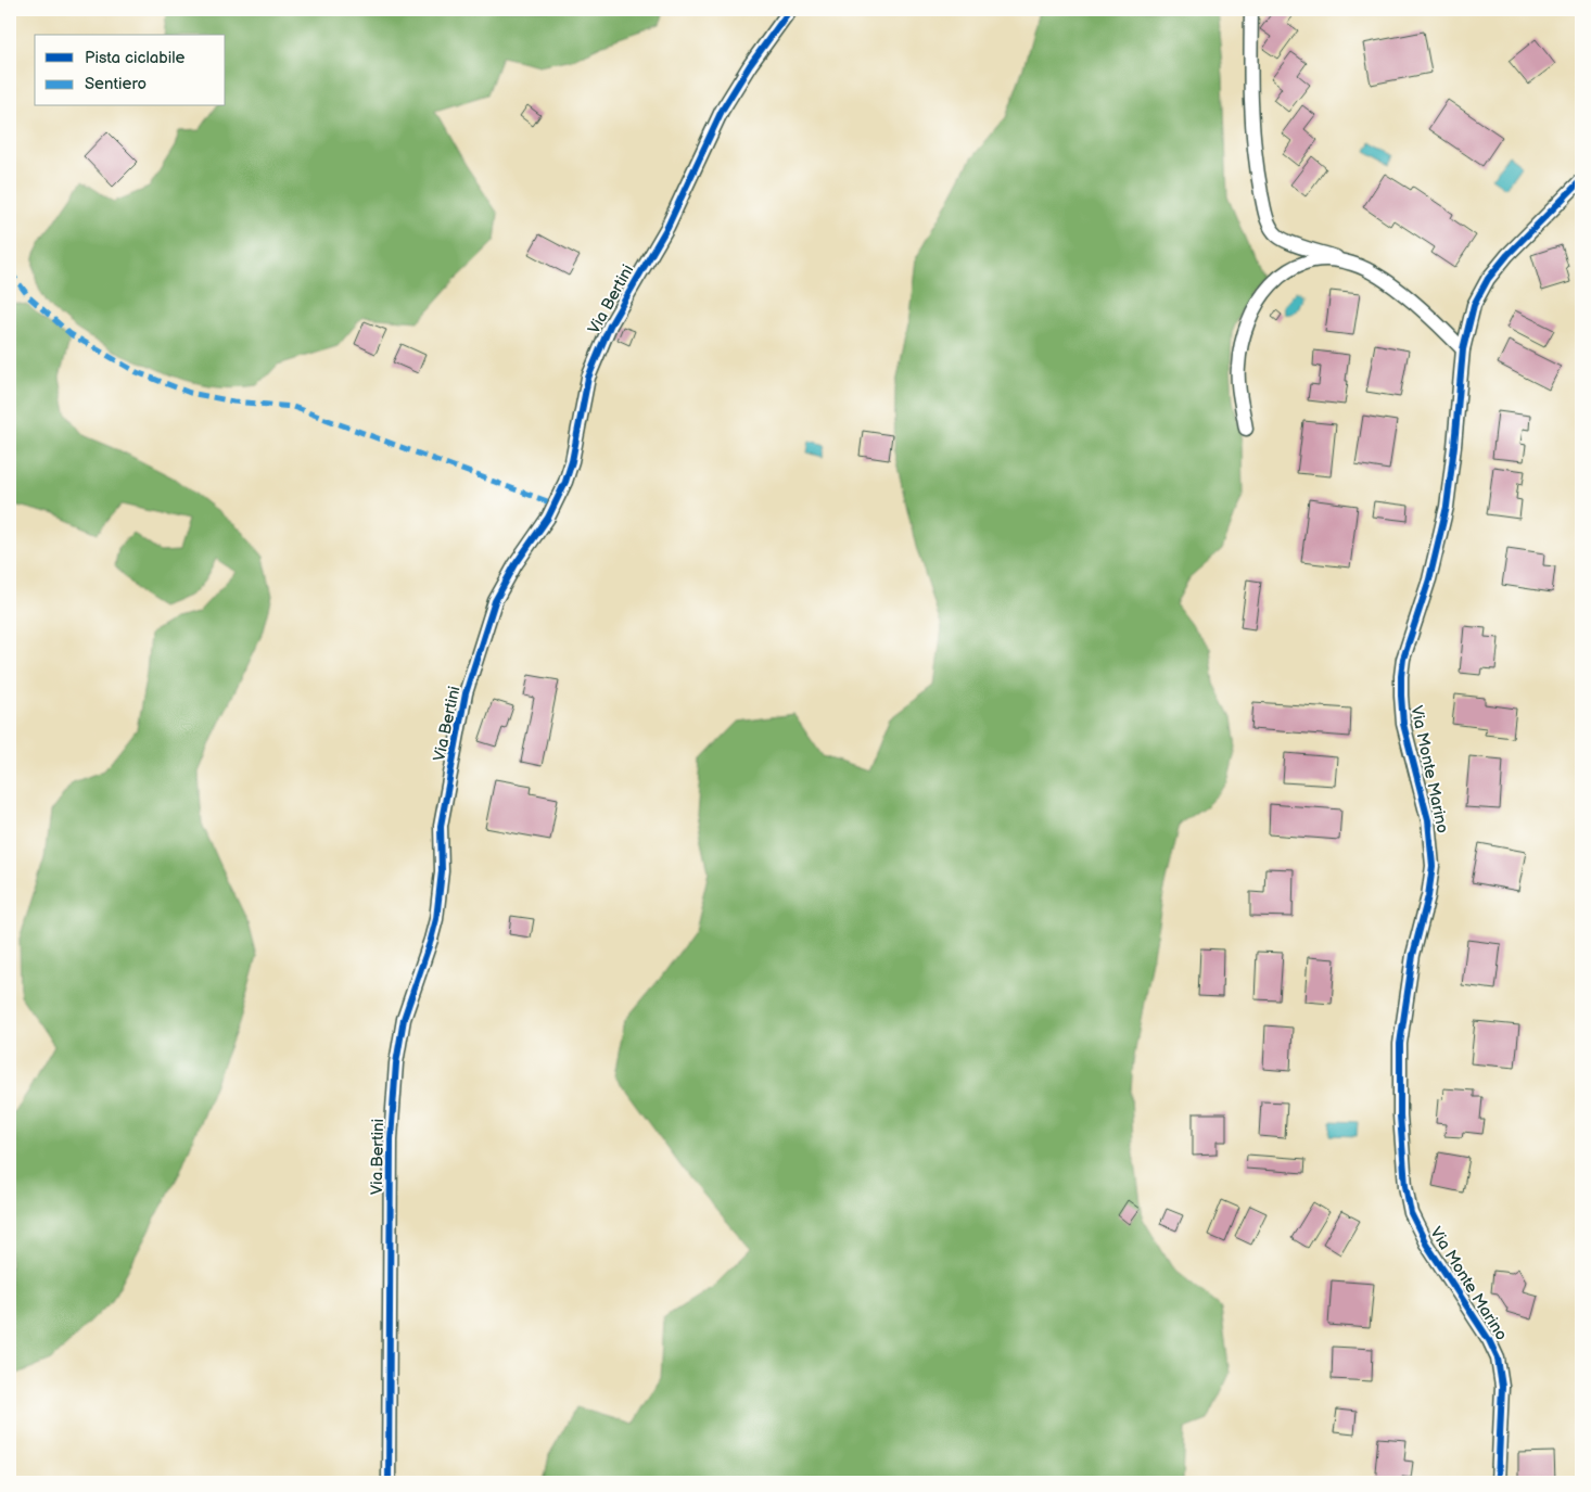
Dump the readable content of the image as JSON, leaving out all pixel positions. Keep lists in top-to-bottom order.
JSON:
{
  "streets": {
    "street": ["Via Bertini", "Via Monte Marino"]
  },
  "legend": ["Pista ciclabile", "Sentiero"]
}
